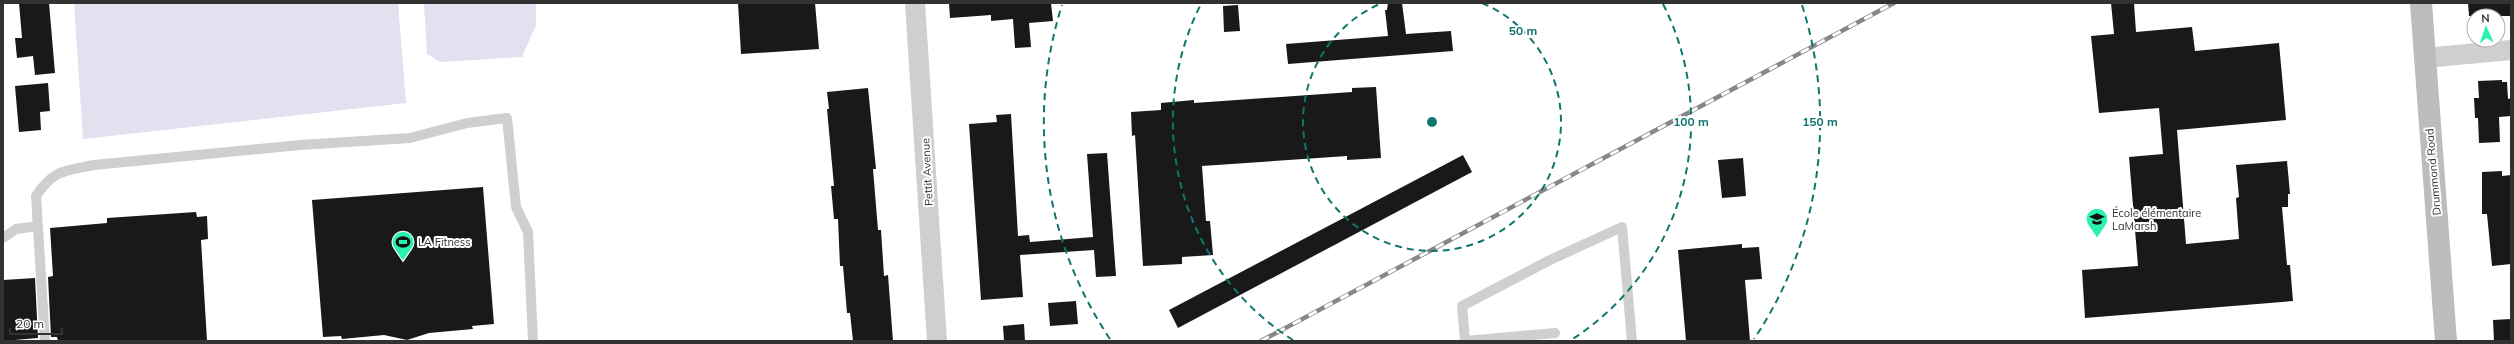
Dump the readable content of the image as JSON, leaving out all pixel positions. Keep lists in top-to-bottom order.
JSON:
{
  "streets": {
    "main road": ["Drummond Road"],
    "street": ["Pettit Avenue"]
  },
  "places": {
    "school or university": ["École élémentaire LaMarsh"],
    "sports": ["LA Fitness"]
  },
  "scale_bar": "20 m",
  "north": "top",
  "rings": ["50 m", "100 m", "150 m"]
}
